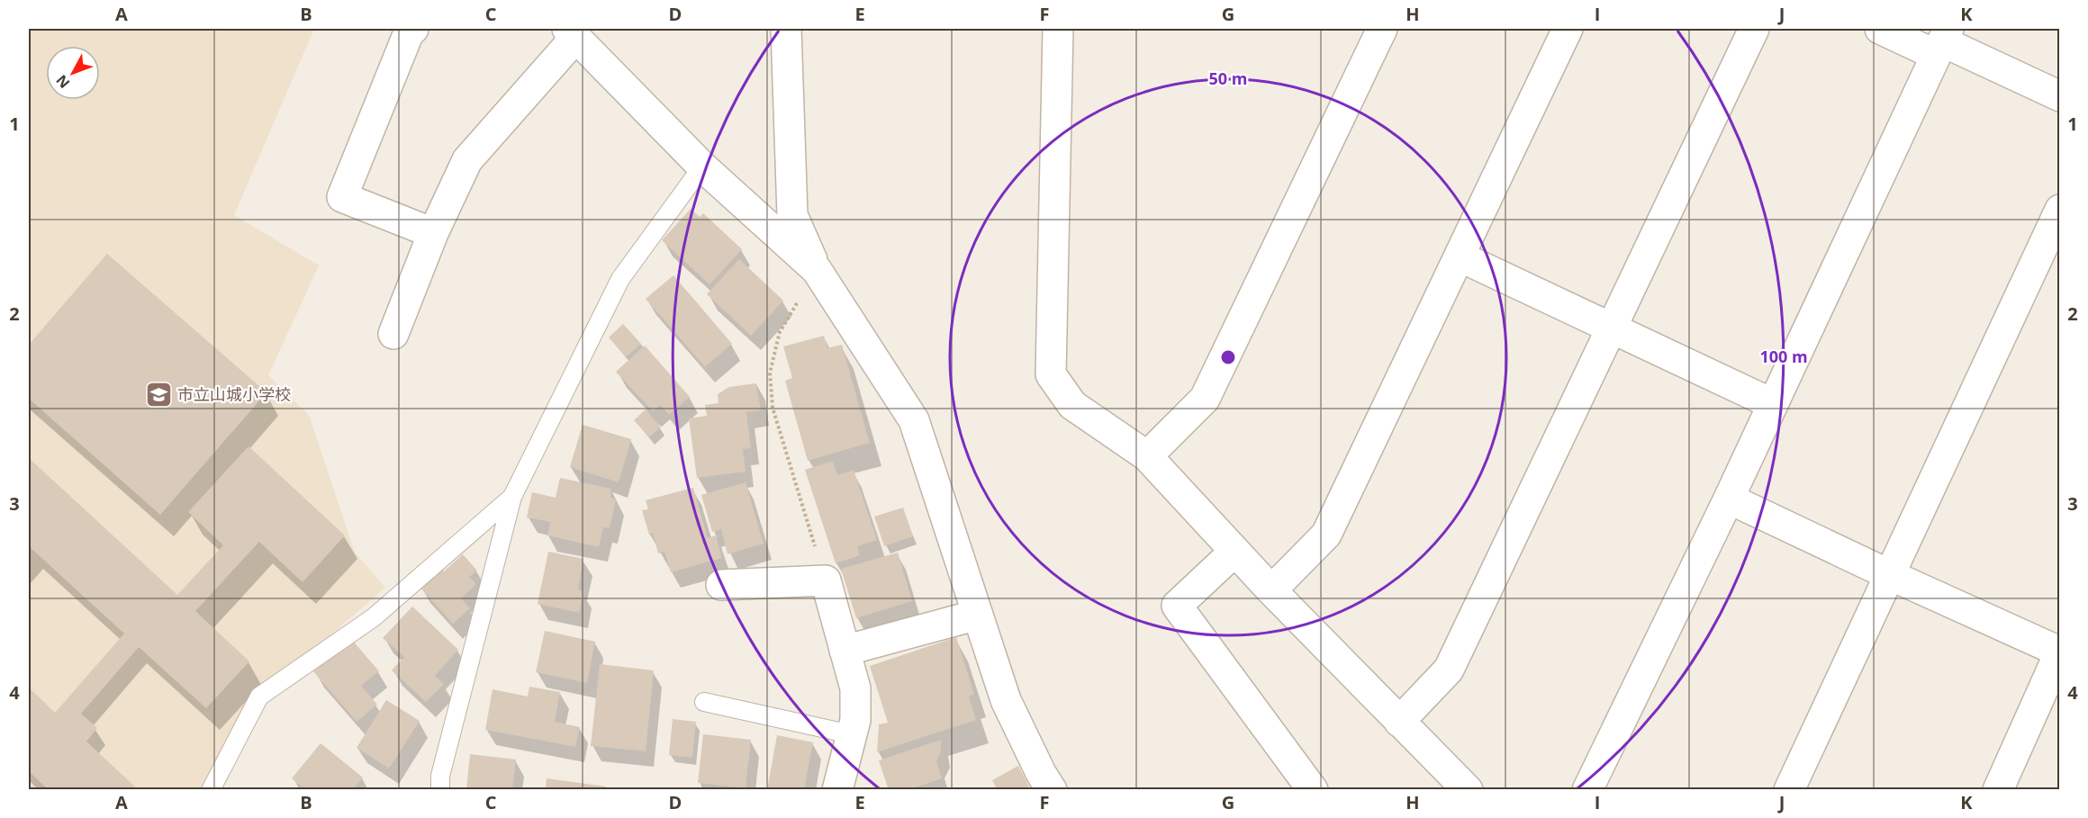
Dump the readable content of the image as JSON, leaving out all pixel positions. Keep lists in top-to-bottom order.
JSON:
{
  "places": {
    "school or university": ["市立山城小学校"]
  },
  "north": "bottom left",
  "grid": {
    "columns": [
      "A",
      "B",
      "C",
      "D",
      "E",
      "F",
      "G",
      "H",
      "I",
      "J",
      "K"
    ],
    "rows": [
      "1",
      "2",
      "3",
      "4"
    ]
  },
  "rings": ["50 m", "100 m"]
}
